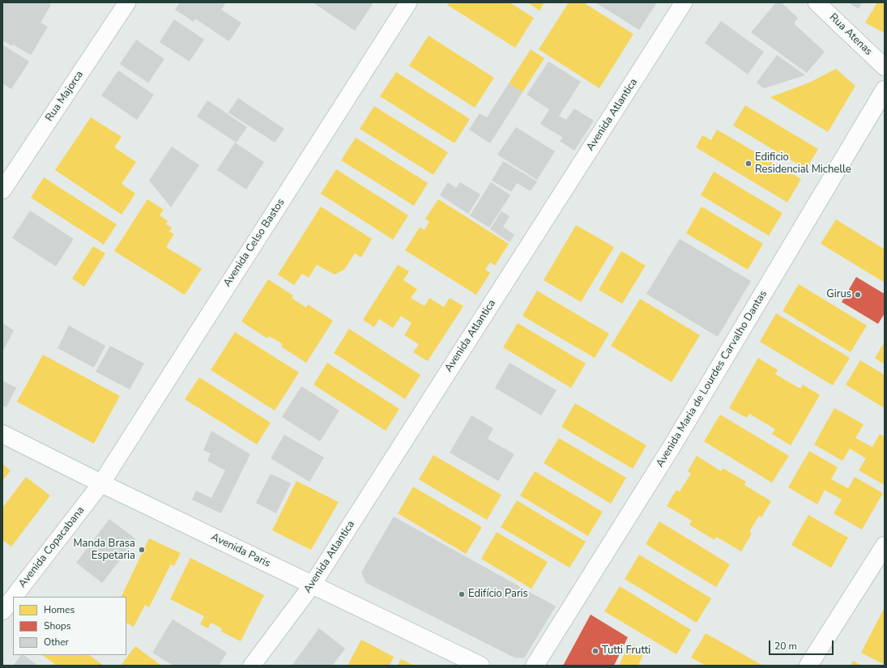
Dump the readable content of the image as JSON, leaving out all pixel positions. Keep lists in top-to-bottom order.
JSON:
{
  "streets": {
    "street": [
      "Rua Atenas",
      "Rua Majorca",
      "Avenida Atlantica",
      "Avenida Celso Bastos",
      "Avenida Maria de Lourdes Carvalho Dantas",
      "Avenida Copacabana",
      "Avenida Paris"
    ]
  },
  "crossings": [
    ["Avenida Atlantica", "Avenida Paris"],
    ["Avenida Celso Bastos", "Avenida Copacabana"],
    ["Avenida Celso Bastos", "Avenida Paris"],
    ["Avenida Copacabana", "Avenida Paris"]
  ],
  "places": [
    "Edificio Residencial Michelle",
    "Girus",
    "Manda Brasa Espetaria",
    "Edifício Paris",
    "Tutti Frutti"
  ],
  "legend": ["Homes", "Shops", "Other"],
  "scale_bar": "20 m"
}
